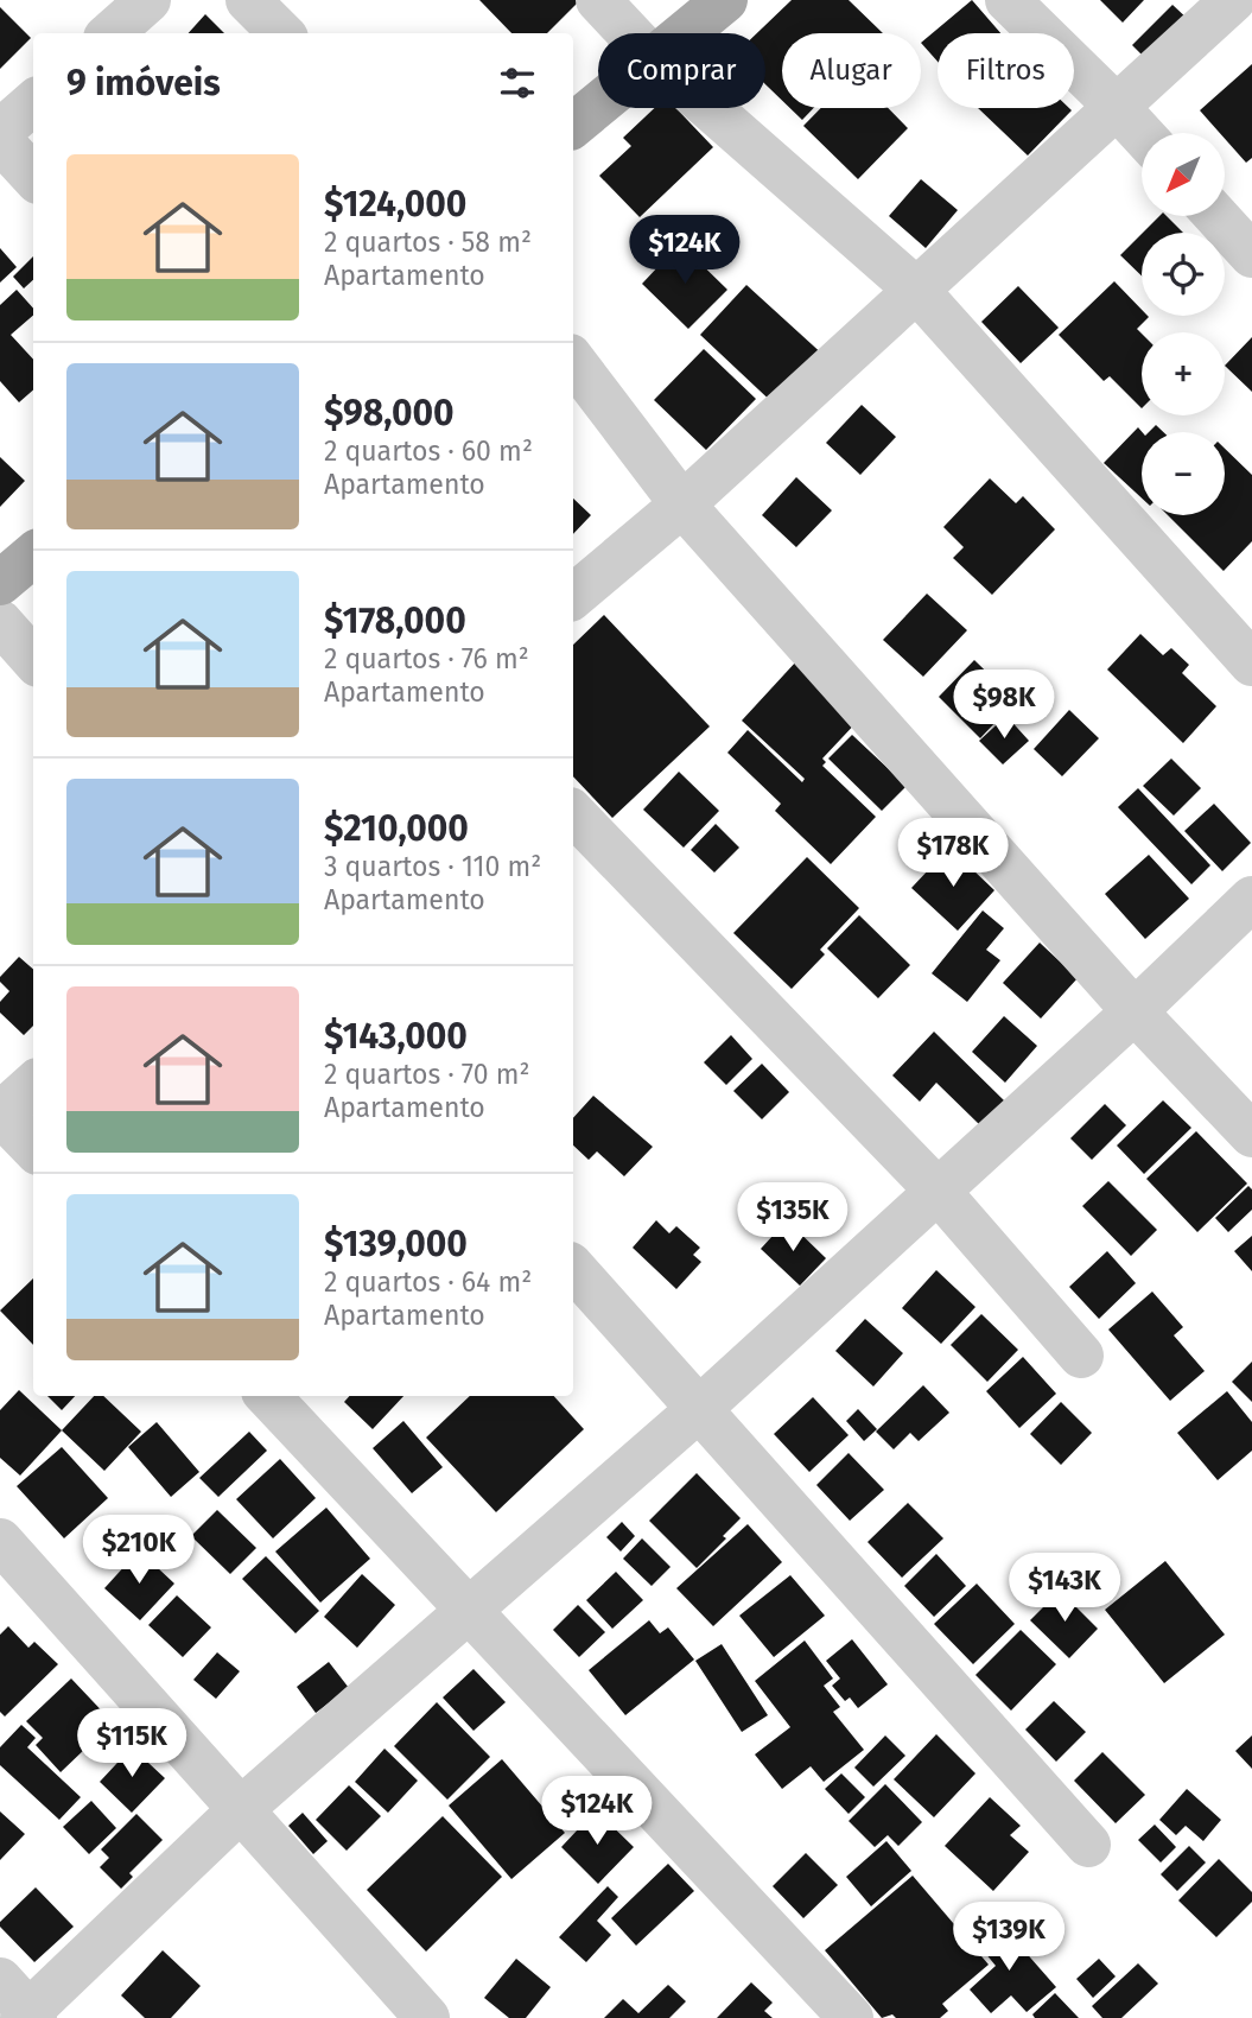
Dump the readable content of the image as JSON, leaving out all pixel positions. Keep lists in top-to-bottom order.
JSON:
{
  "north": "bottom left",
  "page": {
    "chip": ["Comprar", "Alugar", "Filtros"],
    "heading": "9 imóveis",
    "map_buttons": ["+", "−"],
    "list": [
      {
        "name": "$124,000",
        "note": "2 quartos · 58 m² · Apartamento"
      },
      {
        "name": "$98,000",
        "note": "2 quartos · 60 m² · Apartamento"
      },
      {
        "name": "$178,000",
        "note": "2 quartos · 76 m² · Apartamento"
      },
      {
        "name": "$210,000",
        "note": "3 quartos · 110 m² · Apartamento"
      },
      {
        "name": "$143,000",
        "note": "2 quartos · 70 m² · Apartamento"
      },
      {
        "name": "$139,000",
        "note": "2 quartos · 64 m² · Apartamento"
      }
    ],
    "price": [
      "$124K",
      "$98K",
      "$178K",
      "$135K",
      "$210K",
      "$143K",
      "$115K",
      "$124K",
      "$139K"
    ]
  }
}
